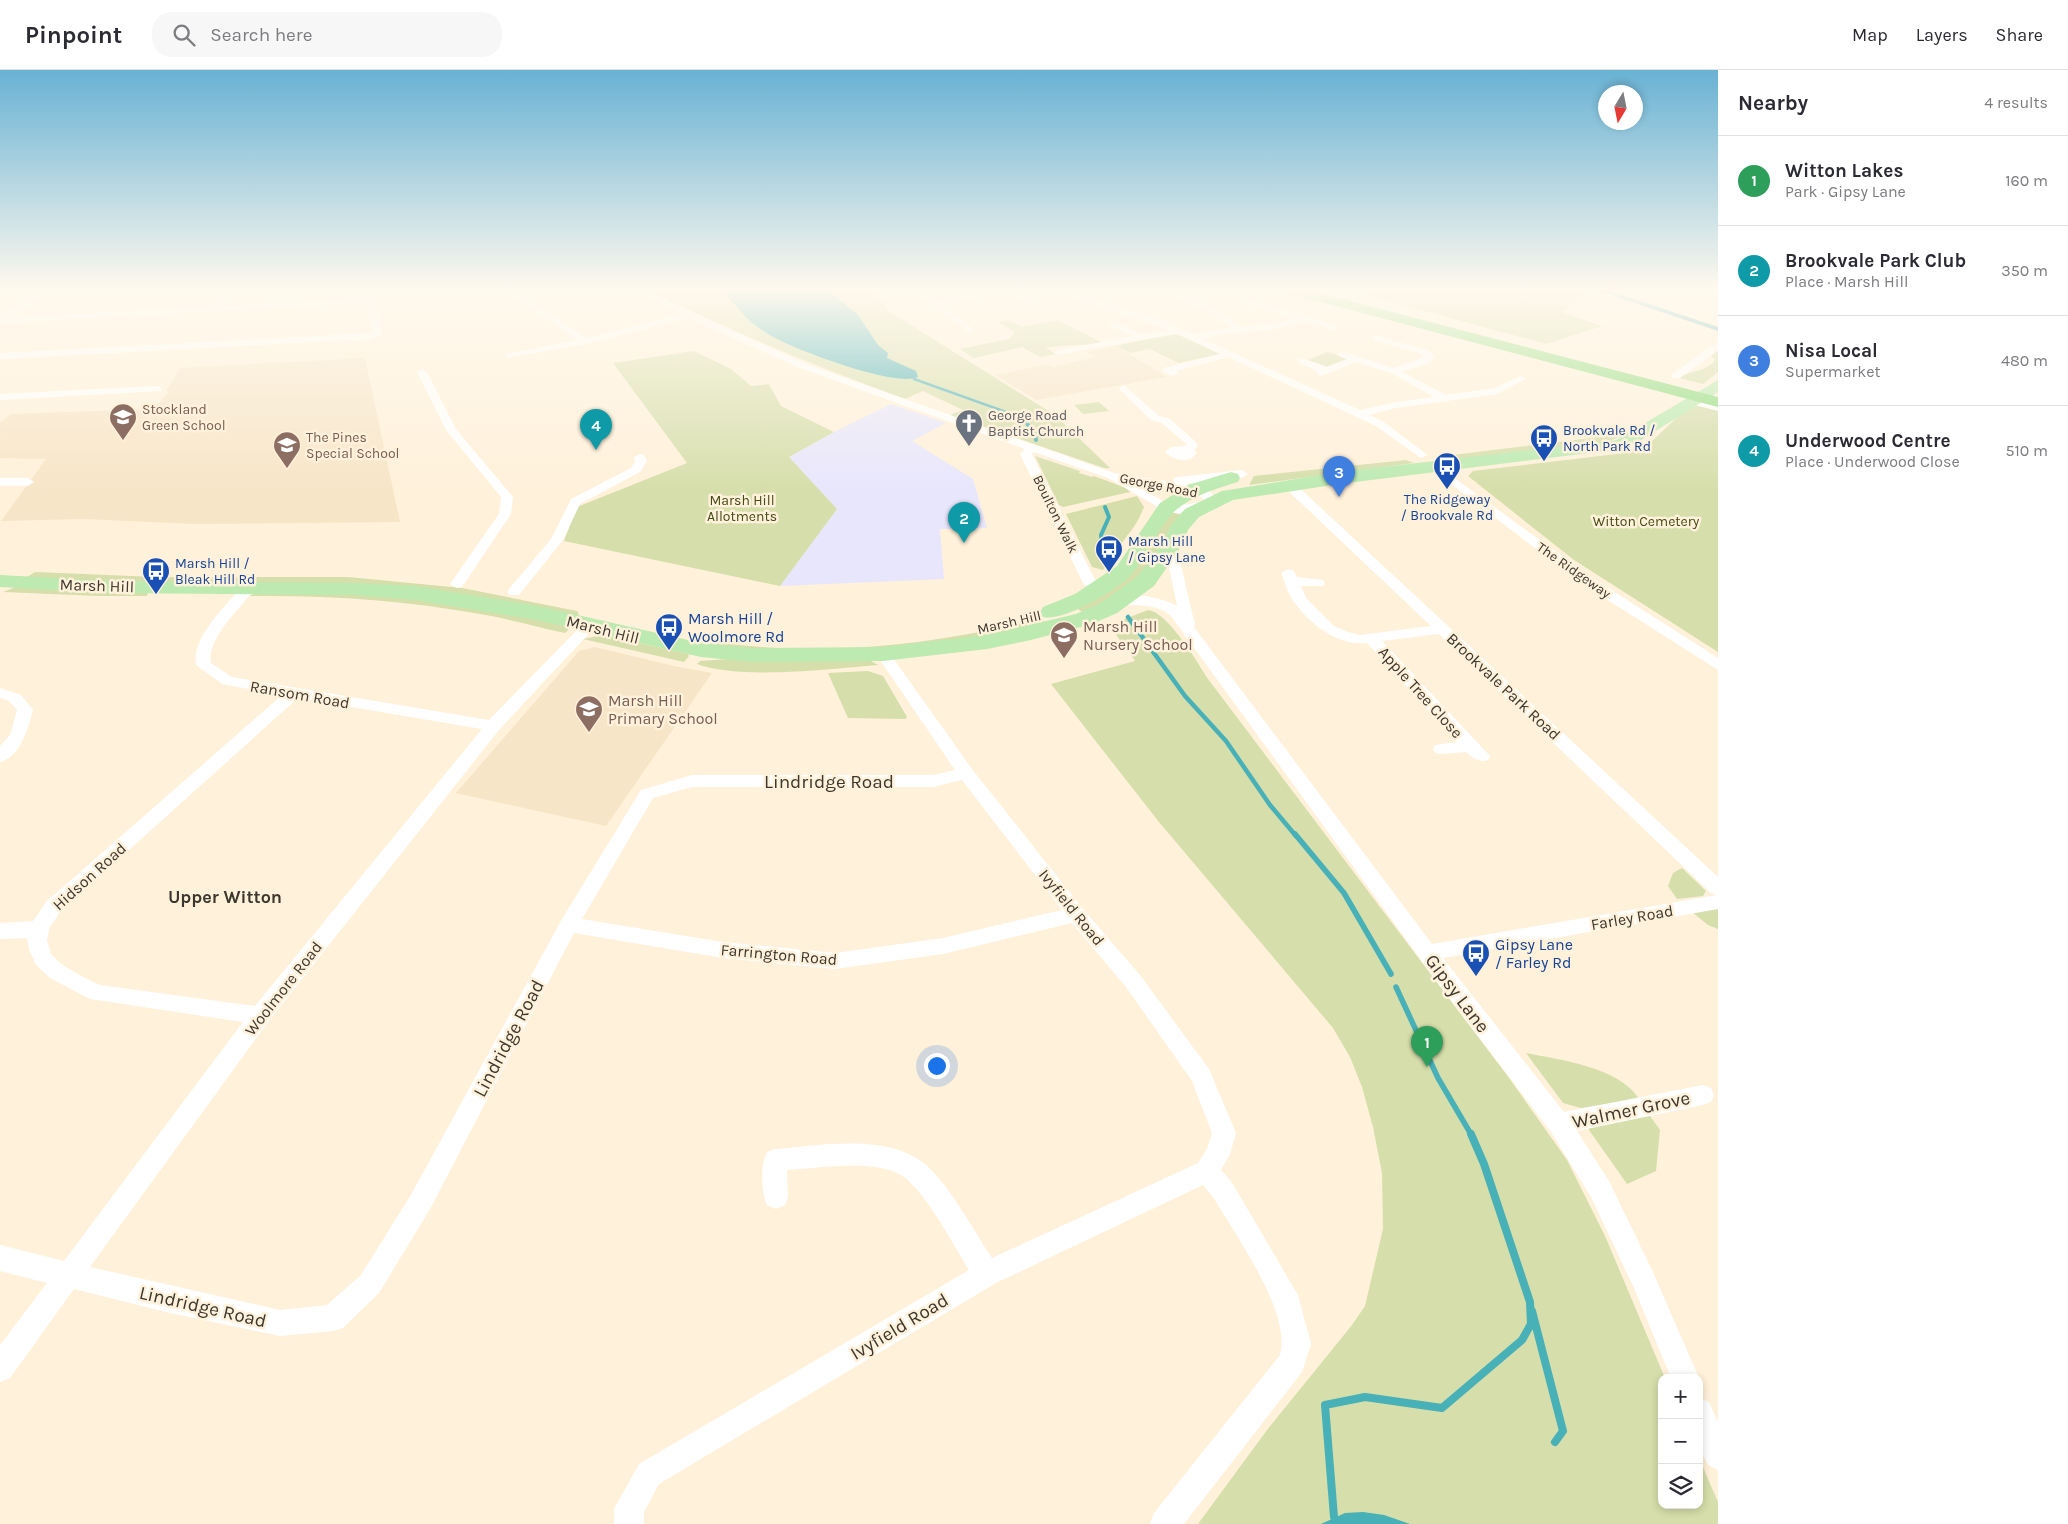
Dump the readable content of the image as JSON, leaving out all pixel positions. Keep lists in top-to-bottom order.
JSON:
{
  "streets": {
    "main road": ["Marsh Hill"],
    "street": [
      "George Road",
      "Boulton Walk",
      "The Ridgeway",
      "Brookvale Park Road",
      "Apple Tree Close",
      "Ransom Road",
      "Lindridge Road",
      "Hidson Road",
      "Ivyfield Road",
      "Farley Road",
      "Farrington Road",
      "Woolmore Road",
      "Gipsy Lane",
      "Walmer Grove"
    ]
  },
  "crossings": [
    ["George Road", "Boulton Walk"],
    ["George Road", "Marsh Hill"],
    ["The Ridgeway", "Marsh Hill"],
    ["Marsh Hill", "Brookvale Park Road"],
    ["Marsh Hill", "Ransom Road"],
    ["Marsh Hill", "Ivyfield Road"],
    ["Marsh Hill", "Woolmore Road"],
    ["Marsh Hill", "Gipsy Lane"],
    ["Ransom Road", "Hidson Road"],
    ["Ransom Road", "Woolmore Road"],
    ["Lindridge Road", "Ivyfield Road"],
    ["Lindridge Road", "Farrington Road"],
    ["Lindridge Road", "Woolmore Road"],
    ["Ivyfield Road", "Farrington Road"],
    ["Farley Road", "Gipsy Lane"],
    ["Gipsy Lane", "Walmer Grove"]
  ],
  "districts": ["Upper Witton"],
  "parks": ["Marsh Hill Allotments", "Witton Cemetery"],
  "places": {
    "school or university": [
      "Stockland Green School",
      "The Pines Special School",
      "Marsh Hill Nursery School",
      "Marsh Hill Primary School"
    ],
    "church": ["George Road Baptist Church"],
    "bus stop": [
      "Brookvale Rd / North Park Rd",
      "The Ridgeway / Brookvale Rd",
      "Marsh Hill / Gipsy Lane",
      "Marsh Hill / Bleak Hill Rd",
      "Marsh Hill / Woolmore Rd",
      "Gipsy Lane / Farley Rd"
    ]
  },
  "north": "bottom",
  "page": {
    "header": "Pinpoint",
    "search": "Search here",
    "nav": ["Map", "Layers", "Share"],
    "heading": ["Nearby", "4 results"],
    "list": [
      {
        "mark": "1",
        "name": "Witton Lakes",
        "note": "Park · Gipsy Lane",
        "value": "160 m"
      },
      {
        "mark": "2",
        "name": "Brookvale Park Club",
        "note": "Place · Marsh Hill",
        "value": "350 m"
      },
      {
        "mark": "3",
        "name": "Nisa Local",
        "note": "Supermarket",
        "value": "480 m"
      },
      {
        "mark": "4",
        "name": "Underwood Centre",
        "note": "Place · Underwood Close",
        "value": "510 m"
      }
    ],
    "pins": [
      "4",
      "3",
      "2",
      "1"
    ],
    "map_buttons": ["+", "−"]
  }
}
